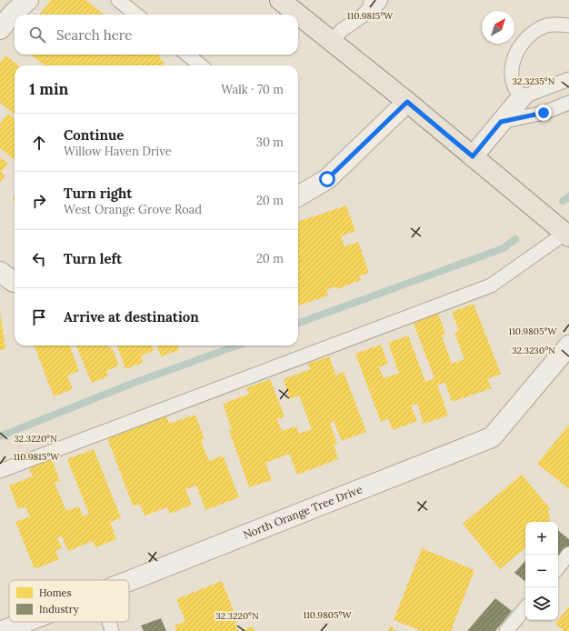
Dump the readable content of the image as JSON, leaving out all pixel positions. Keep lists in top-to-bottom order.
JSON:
{
  "streets": {
    "street": ["North Orange Tree Drive"]
  },
  "legend": ["Homes", "Industry"],
  "north": "top right",
  "page": {
    "search": "Search here",
    "heading": ["1 min", "Walk · 70 m"],
    "list": [
      ["Continue", "Willow Haven Drive", "30 m"],
      ["Turn right", "West Orange Grove Road", "20 m"],
      ["Turn left", "20 m"],
      "Arrive at destination"
    ],
    "map_buttons": ["+", "−"]
  },
  "coordinates": [
    "110.9815°W",
    "32.3235°N",
    "110.9805°W",
    "32.3230°N",
    "32.3220°N"
  ]
}
